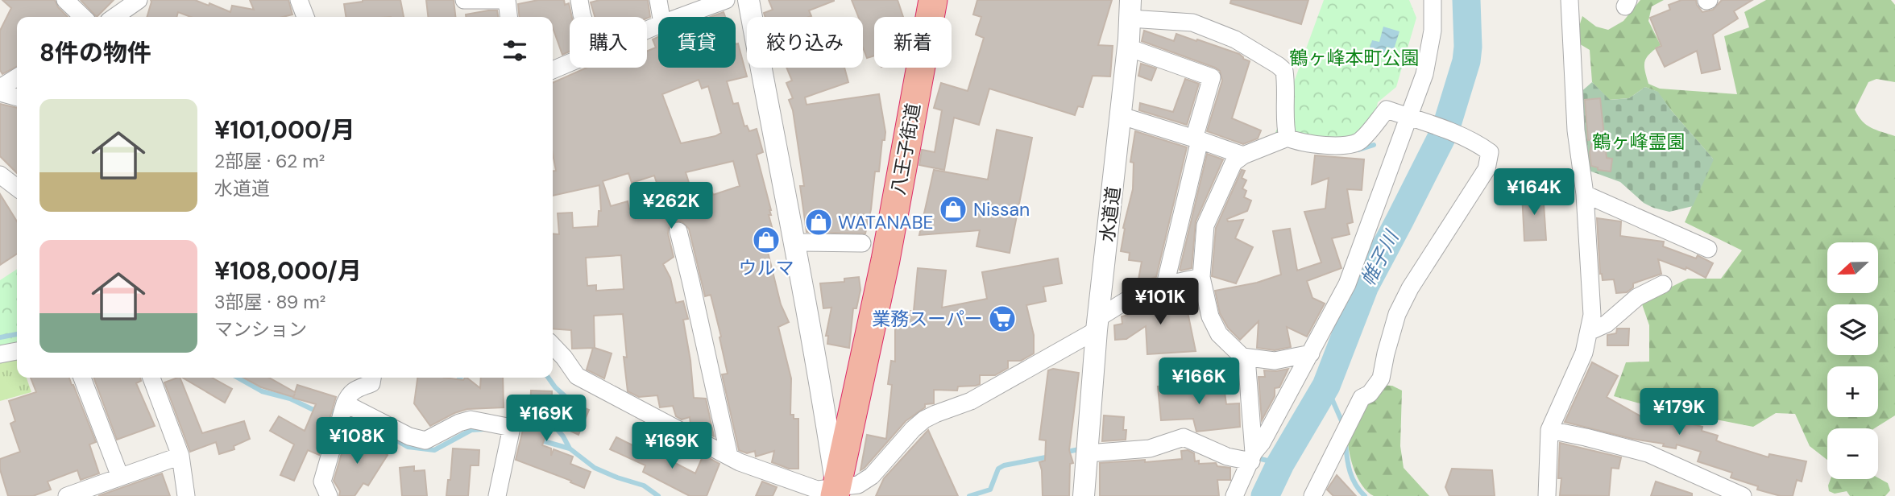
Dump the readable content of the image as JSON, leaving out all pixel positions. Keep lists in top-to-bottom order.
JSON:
{
  "streets": {
    "highway": ["八王子街道"],
    "street": ["水道道"]
  },
  "water": ["帷子川"],
  "parks": ["鶴ヶ峰本町公園", "鶴ヶ峰霊園"],
  "places": {
    "shop": ["Nissan", "WATANABE", "ウルマ"],
    "supermarket": ["業務スーパー"]
  },
  "north": "left",
  "page": {
    "chip": [
      "購入",
      "賃貸",
      "絞り込み",
      "新着"
    ],
    "heading": "8件の物件",
    "list": [
      {
        "name": "¥101,000/月",
        "note": "2部屋 · 62 m² · 水道道"
      },
      {
        "name": "¥108,000/月",
        "note": "3部屋 · 89 m² · マンション"
      }
    ],
    "price": [
      "¥164K",
      "¥262K",
      "¥101K",
      "¥166K",
      "¥179K",
      "¥169K",
      "¥108K",
      "¥169K"
    ],
    "map_buttons": ["+", "−"]
  }
}
